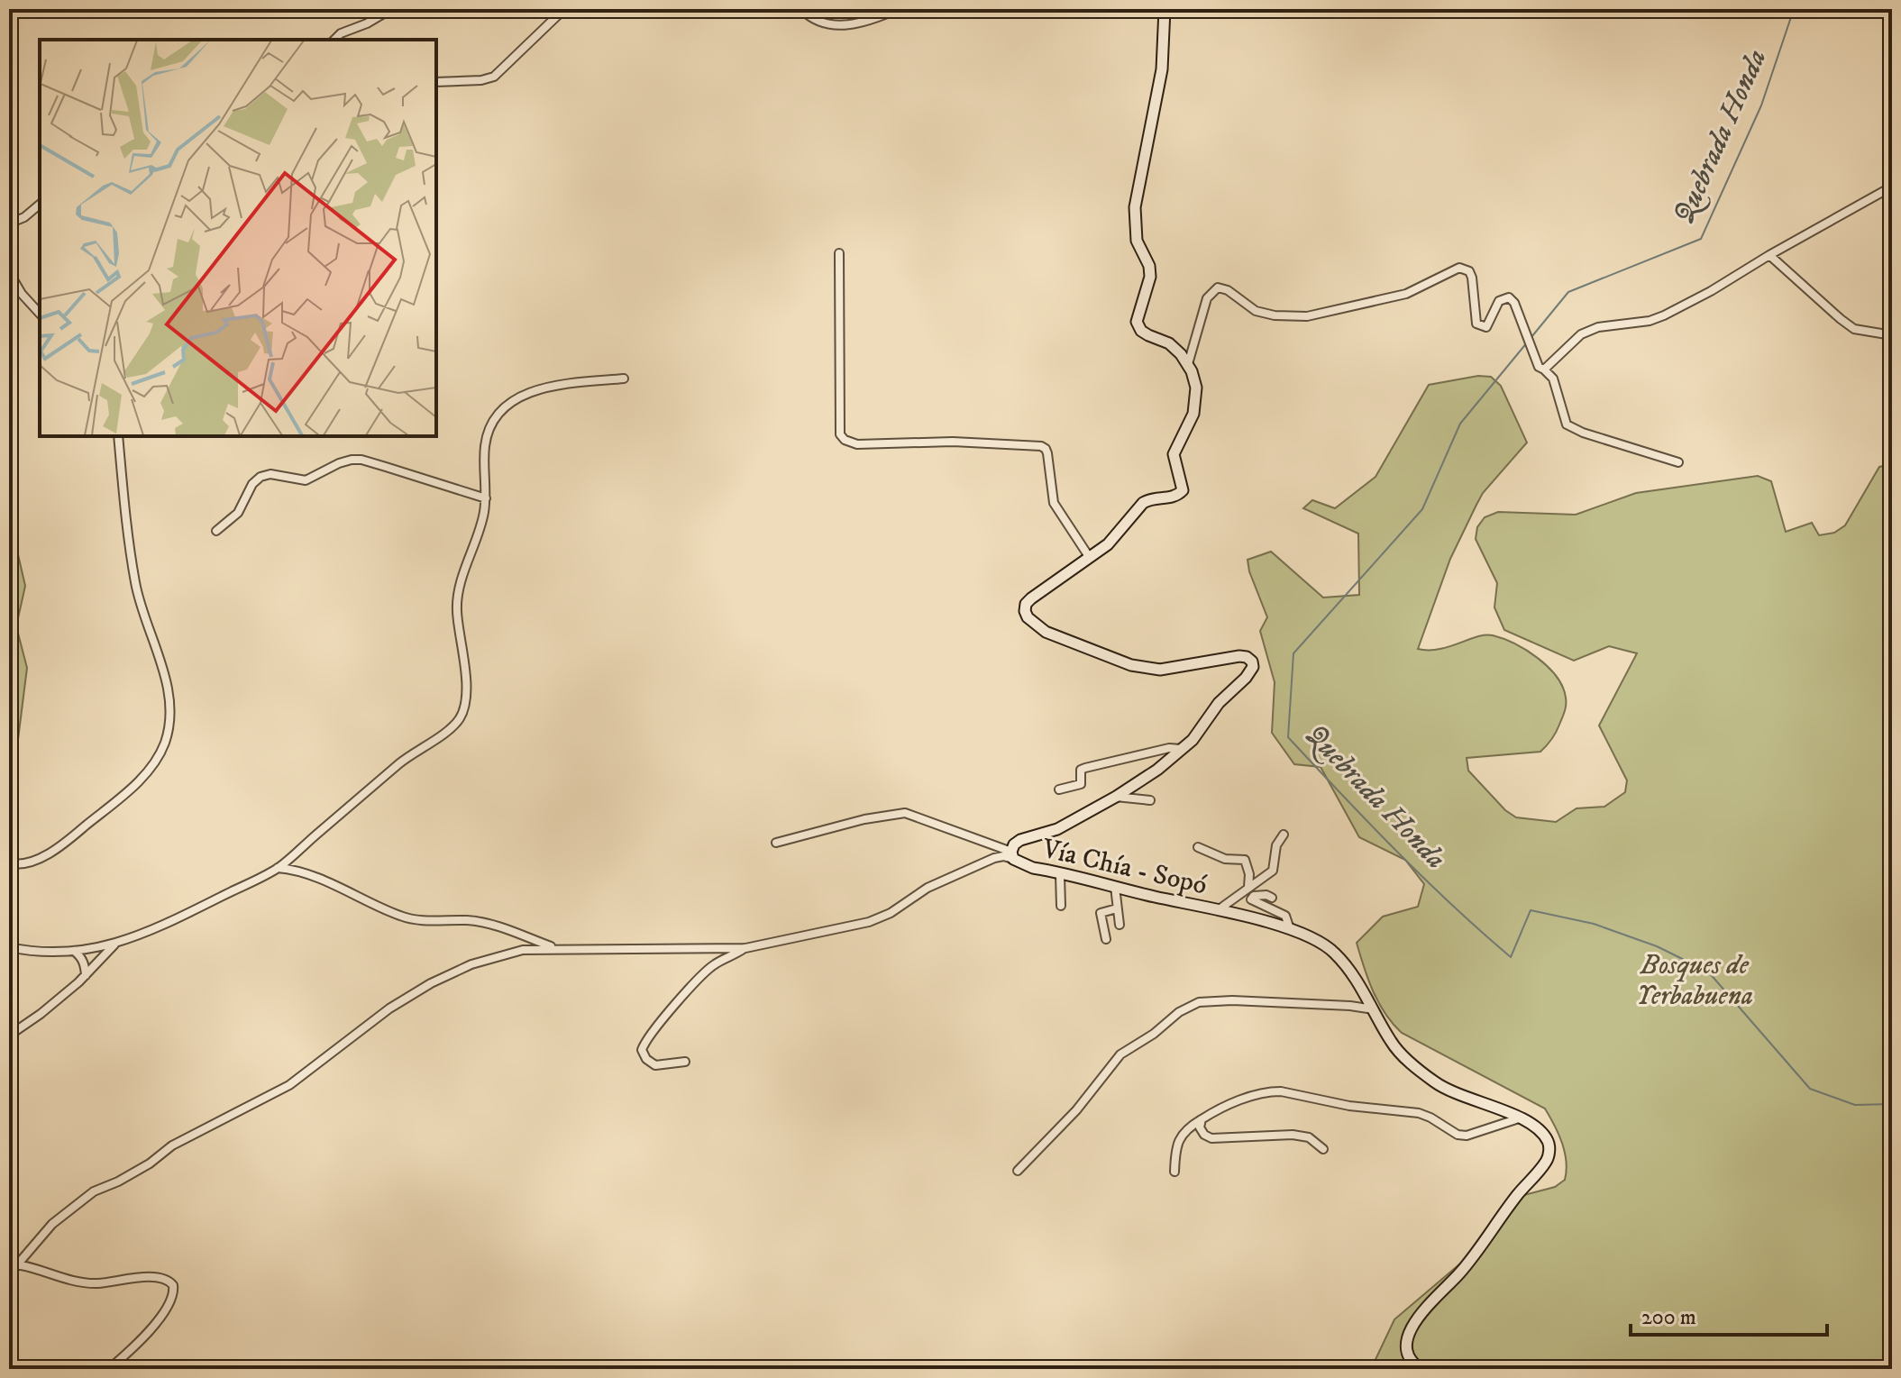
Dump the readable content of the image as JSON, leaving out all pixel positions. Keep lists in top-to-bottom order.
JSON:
{
  "streets": {
    "street": ["Vía Chía - Sopó"]
  },
  "water": ["Quebrada Honda"],
  "parks": ["Bosques de Yerbabuena"],
  "scale_bar": "200 m"
}
